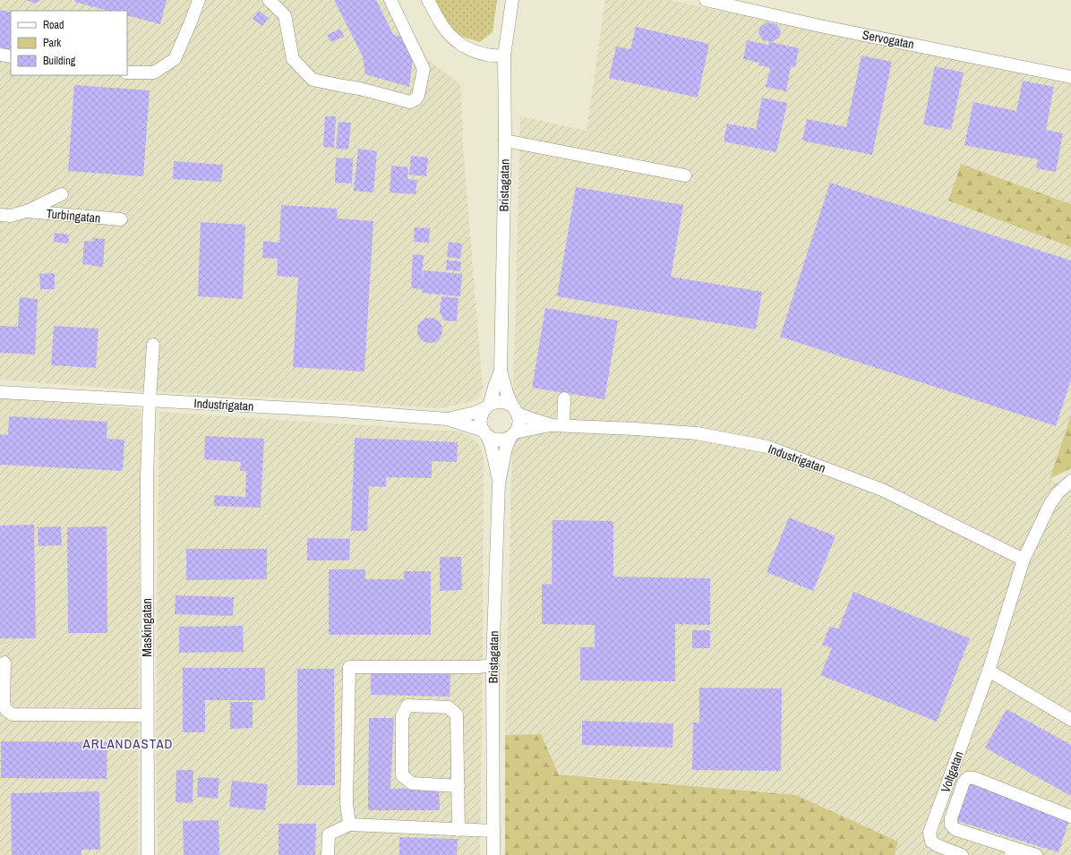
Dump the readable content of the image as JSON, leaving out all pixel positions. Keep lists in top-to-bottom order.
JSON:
{
  "streets": {
    "street": [
      "Servogatan",
      "Bristagatan",
      "Turbingatan",
      "Industrigatan",
      "Maskingatan",
      "Voltgatan"
    ]
  },
  "crossings": [
    ["Bristagatan", "Industrigatan"],
    ["Industrigatan", "Maskingatan"],
    ["Industrigatan", "Voltgatan"]
  ],
  "districts": ["ARLANDASTAD"],
  "legend": ["Road", "Park", "Building"]
}
